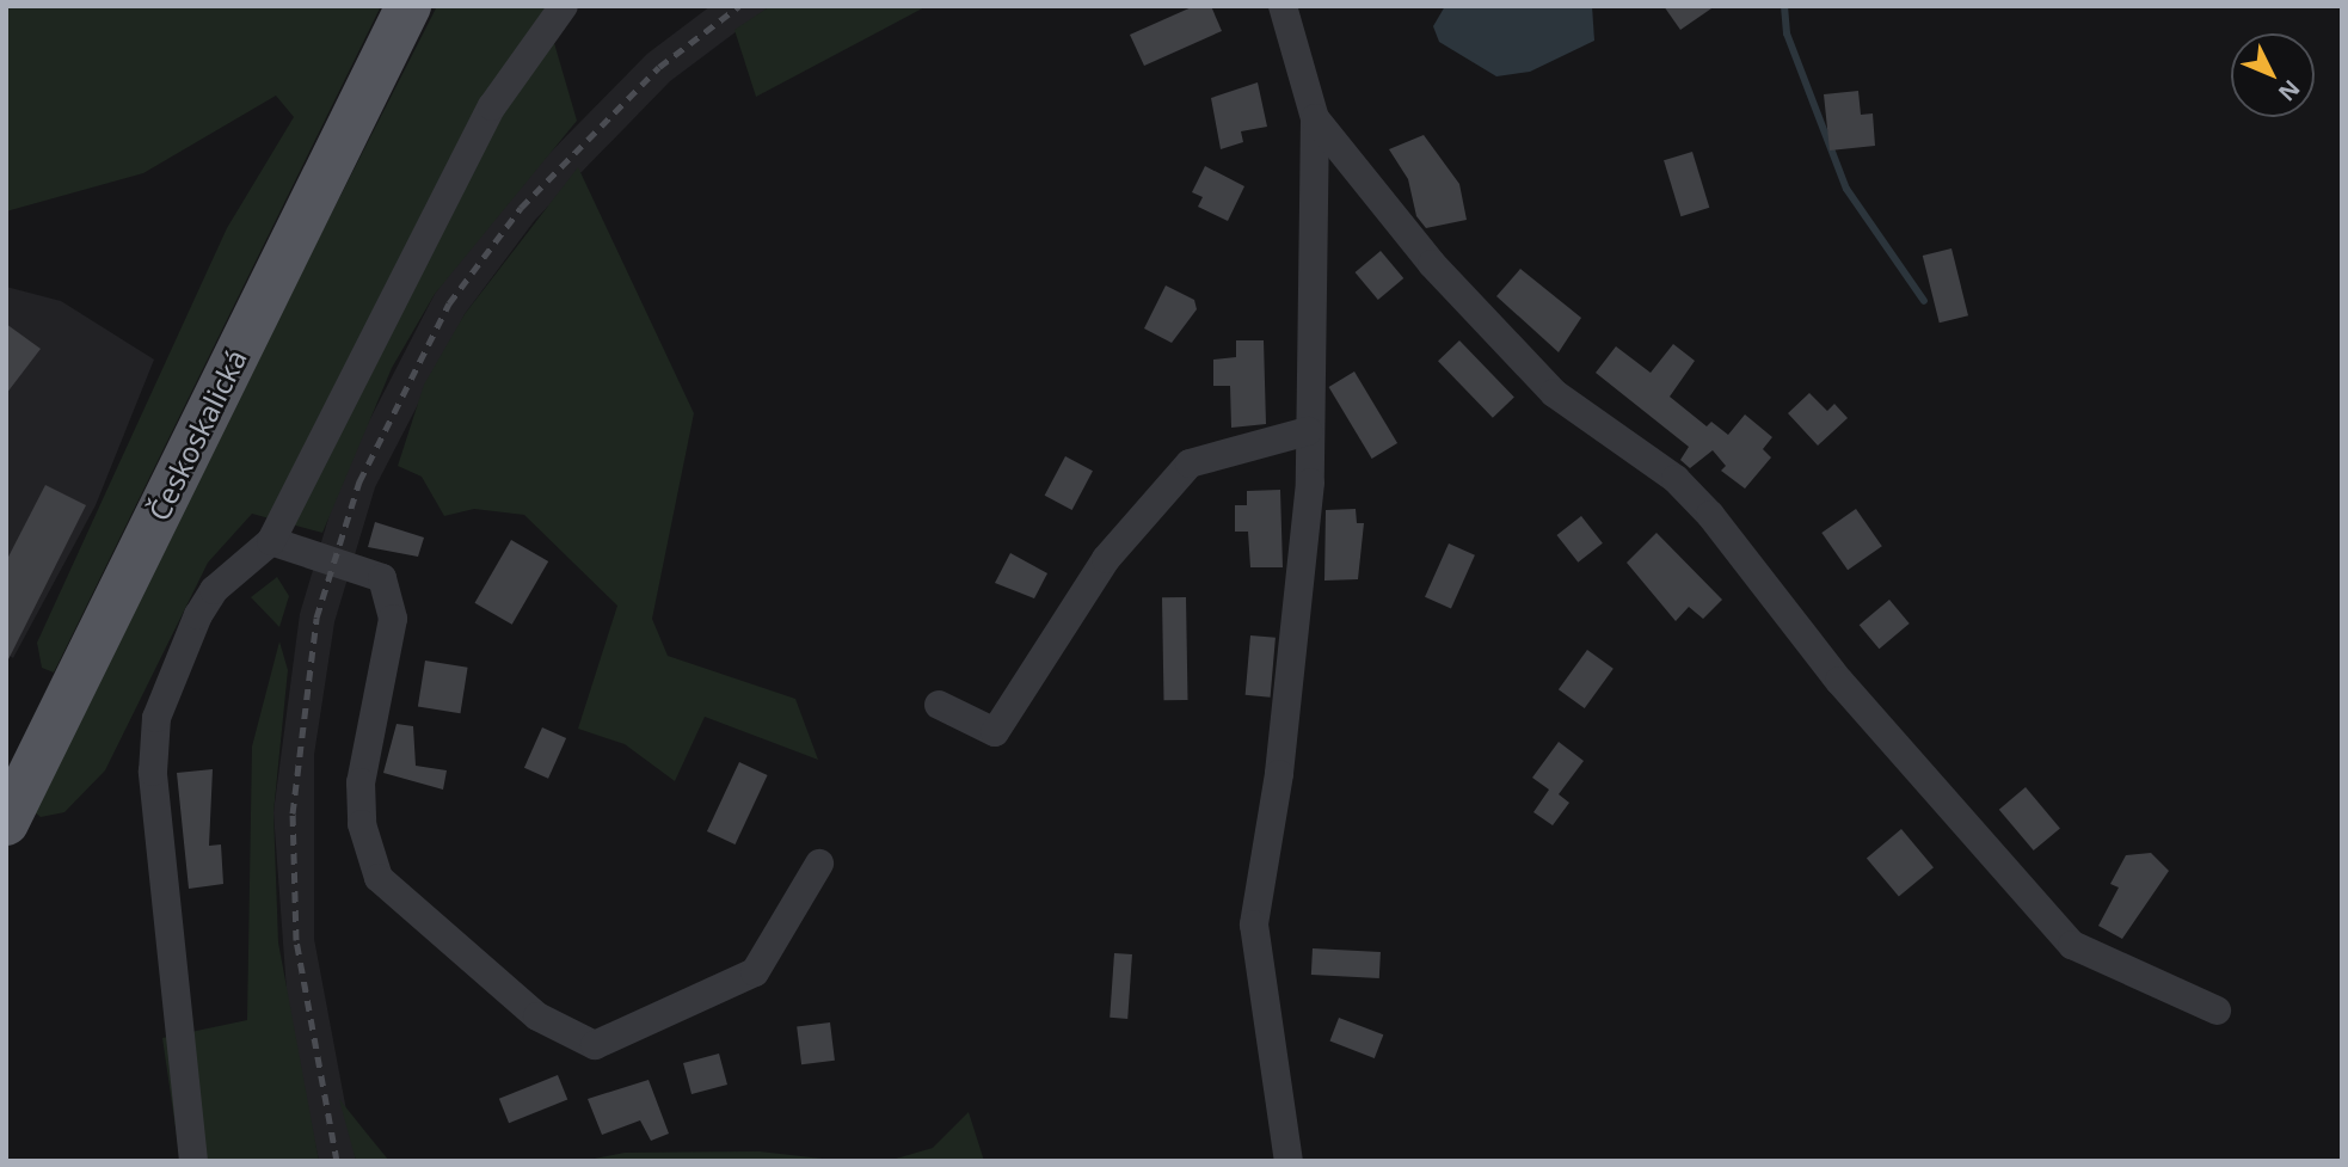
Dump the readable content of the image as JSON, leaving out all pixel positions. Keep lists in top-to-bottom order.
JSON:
{
  "streets": {
    "main road": ["Českoskalická"]
  },
  "north": "bottom right"
}
